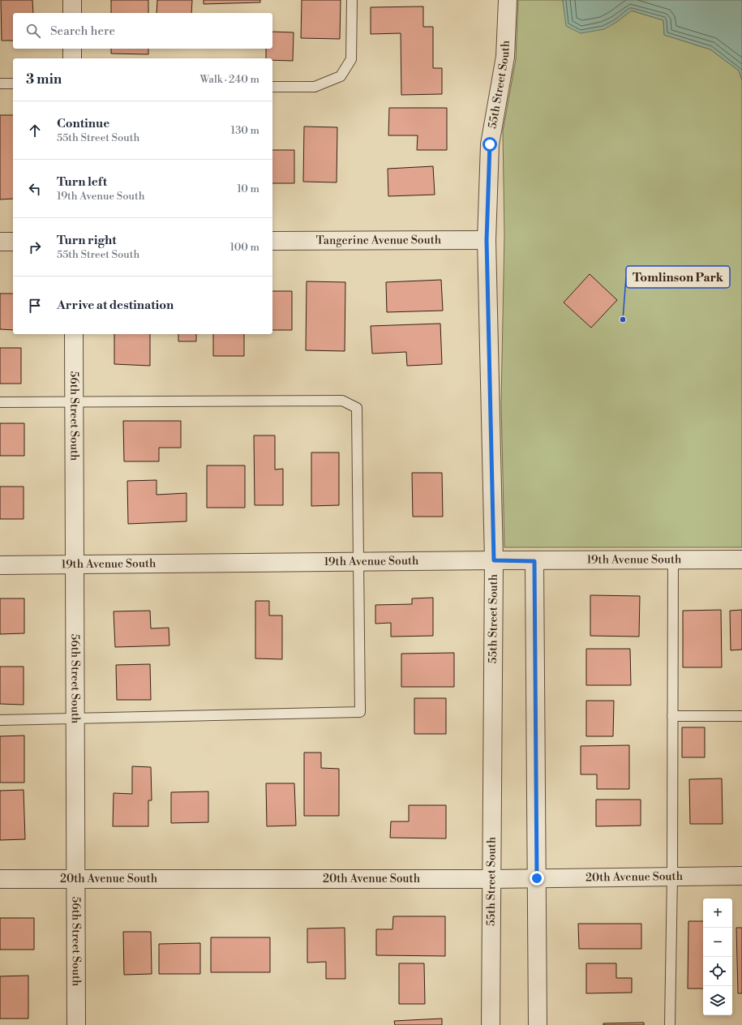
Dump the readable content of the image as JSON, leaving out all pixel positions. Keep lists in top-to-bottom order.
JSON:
{
  "streets": {
    "street": [
      "55th Street South",
      "Tangerine Avenue South",
      "56th Street South",
      "19th Avenue South",
      "20th Avenue South"
    ]
  },
  "crossings": [
    ["55th Street South", "Tangerine Avenue South"],
    ["55th Street South", "19th Avenue South"],
    ["55th Street South", "20th Avenue South"],
    ["56th Street South", "19th Avenue South"],
    ["56th Street South", "20th Avenue South"]
  ],
  "places": ["Tomlinson Park"],
  "page": {
    "search": "Search here",
    "heading": ["3 min", "Walk · 240 m"],
    "list": [
      ["Continue", "55th Street South", "130 m"],
      ["Turn left", "19th Avenue South", "10 m"],
      ["Turn right", "55th Street South", "100 m"],
      "Arrive at destination"
    ],
    "map_buttons": ["+", "−"]
  }
}
